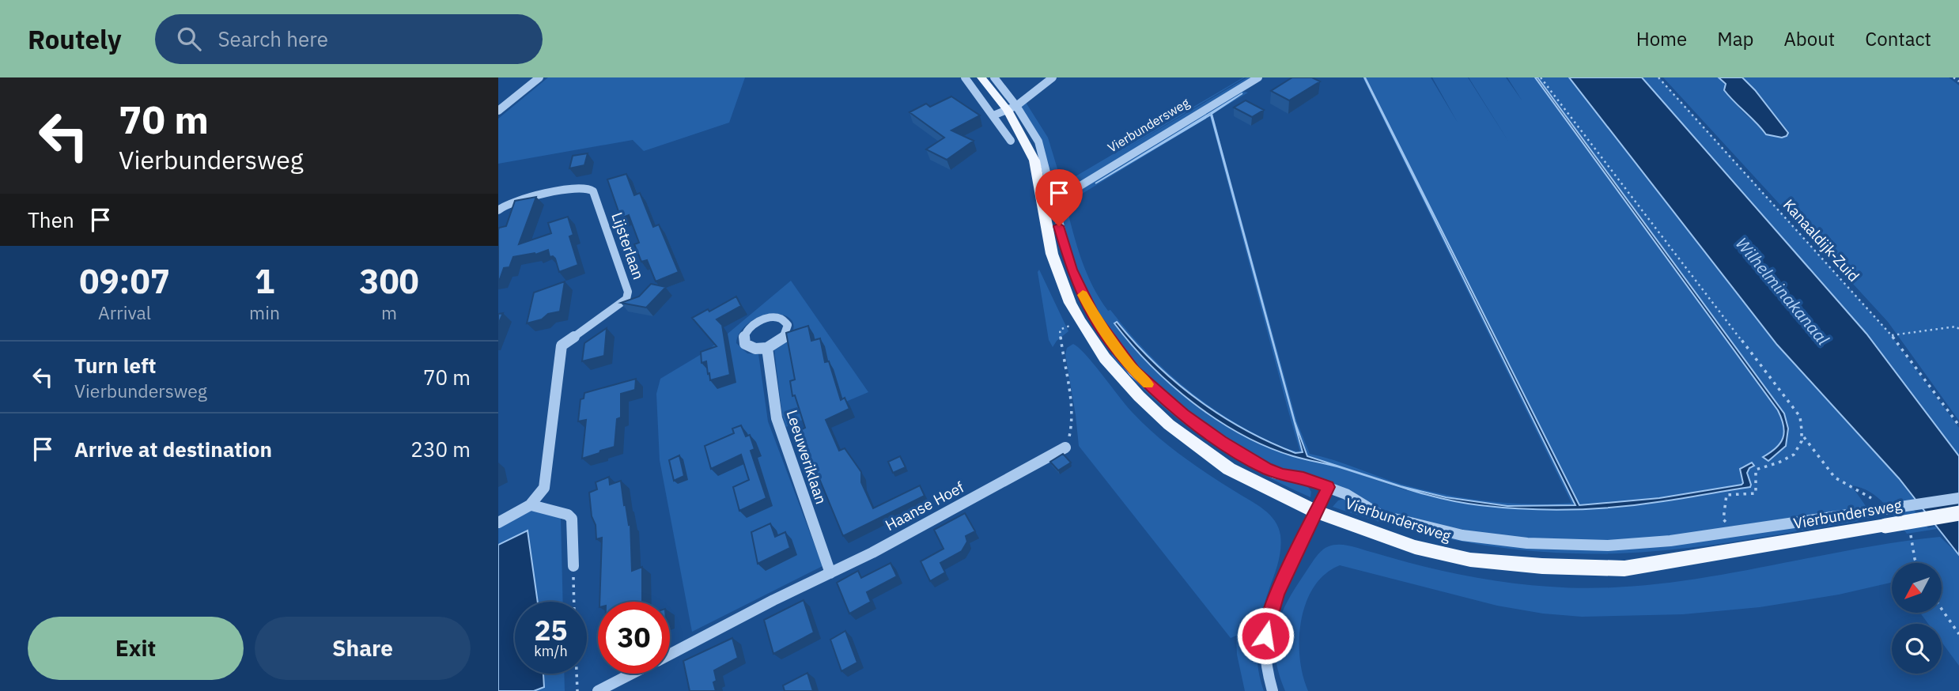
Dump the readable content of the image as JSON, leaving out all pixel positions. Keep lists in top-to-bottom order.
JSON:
{
  "streets": {
    "main road": ["Vierbundersweg"],
    "street": ["Lijsterlaan", "Leeuweriklaan", "Haanse Hoef"],
    "path": ["Kanaaldijk-Zuid"]
  },
  "crossings": [
    ["Leeuweriklaan", "Haanse Hoef"]
  ],
  "water": ["Wilhelminakanaal"],
  "north": "bottom left",
  "page": {
    "header": "Routely",
    "search": "Search here",
    "nav": [
      "Home",
      "Map",
      "About",
      "Contact"
    ],
    "turn": ["70 m", "Vierbundersweg"],
    "then": "Then",
    "eta": [
      "09:07",
      "Arrival",
      "1",
      "min",
      "300",
      "m"
    ],
    "list": [
      {
        "name": "Turn left",
        "note": "Vierbundersweg",
        "value": "70 m"
      },
      {
        "name": "Arrive at destination",
        "value": "230 m"
      }
    ],
    "speed": "25 km/h",
    "limit": "30",
    "buttons": ["Exit", "Share"]
  }
}
